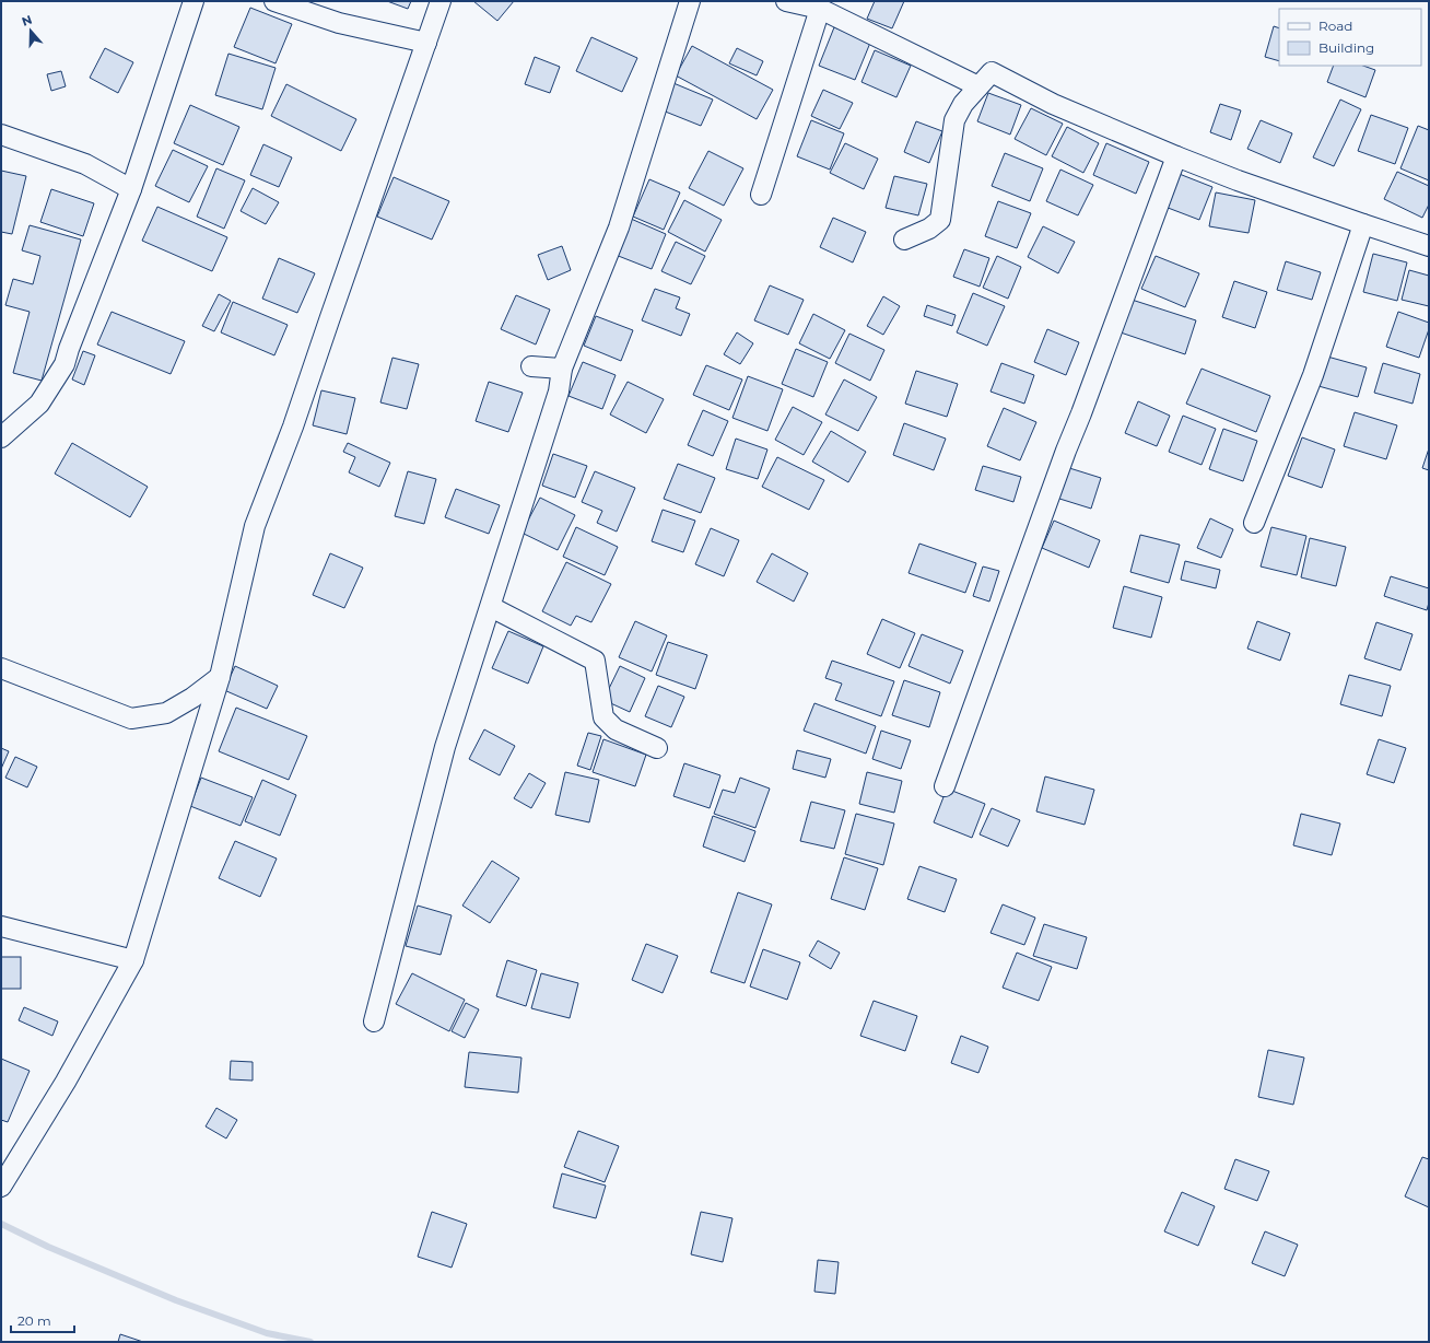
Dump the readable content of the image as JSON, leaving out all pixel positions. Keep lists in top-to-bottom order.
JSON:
{
  "legend": ["Road", "Building"],
  "scale_bar": "20 m",
  "north": "top"
}
